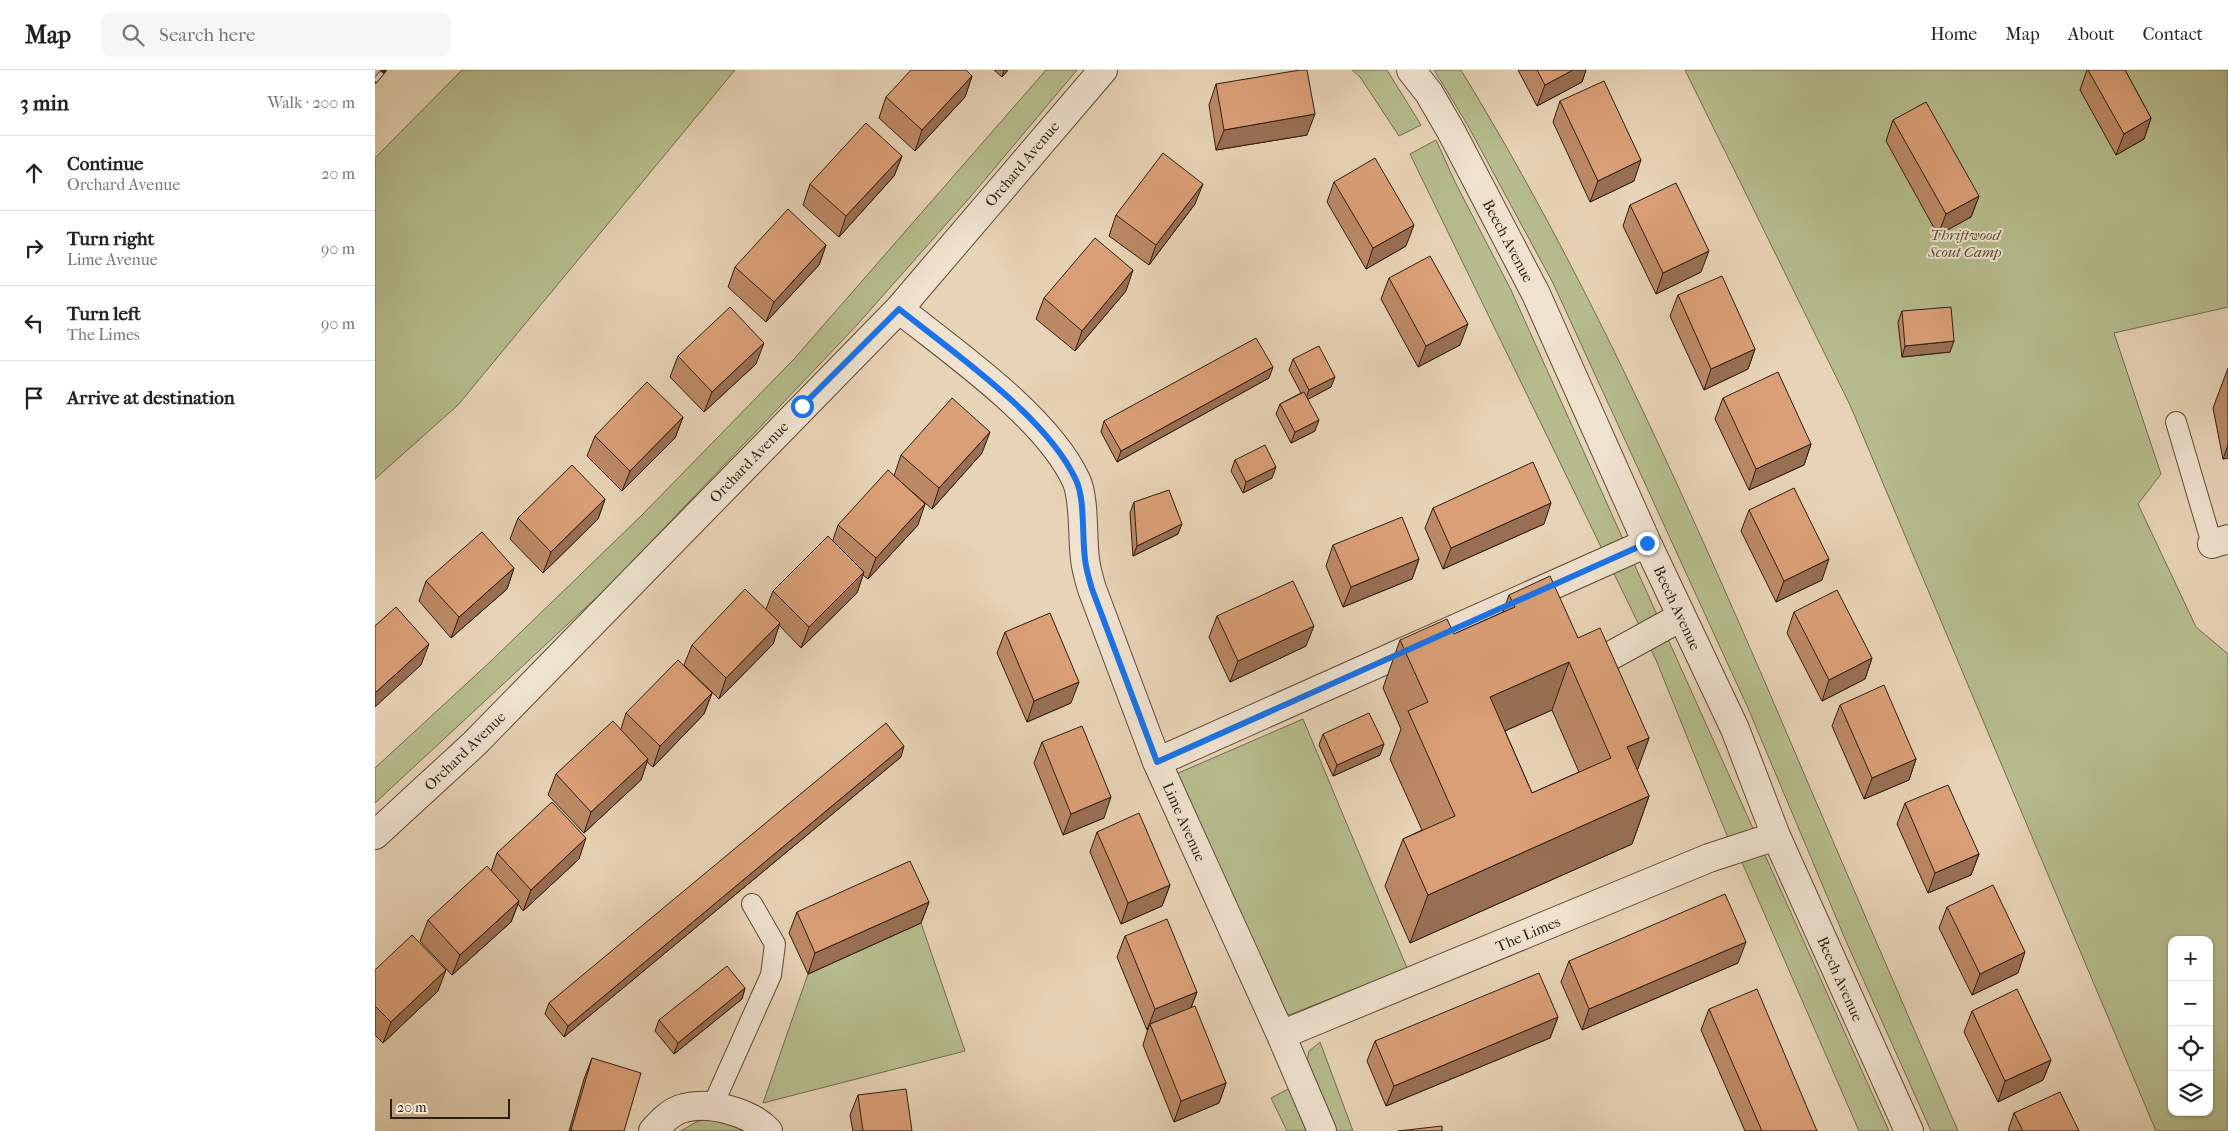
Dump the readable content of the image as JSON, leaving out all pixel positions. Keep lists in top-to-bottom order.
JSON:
{
  "streets": {
    "street": [
      "Orchard Avenue",
      "Beech Avenue",
      "Lime Avenue",
      "The Limes"
    ]
  },
  "crossings": [
    ["Orchard Avenue", "Lime Avenue"],
    ["Beech Avenue", "The Limes"],
    ["Lime Avenue", "The Limes"]
  ],
  "parks": ["Thriftwood Scout Camp"],
  "scale_bar": "20 m",
  "page": {
    "header": "Map",
    "search": "Search here",
    "nav": [
      "Home",
      "Map",
      "About",
      "Contact"
    ],
    "heading": ["3 min", "Walk · 200 m"],
    "list": [
      ["Continue", "Orchard Avenue", "20 m"],
      ["Turn right", "Lime Avenue", "90 m"],
      ["Turn left", "The Limes", "90 m"],
      "Arrive at destination"
    ],
    "map_buttons": ["+", "−"],
    "scale": "20 m"
  }
}
